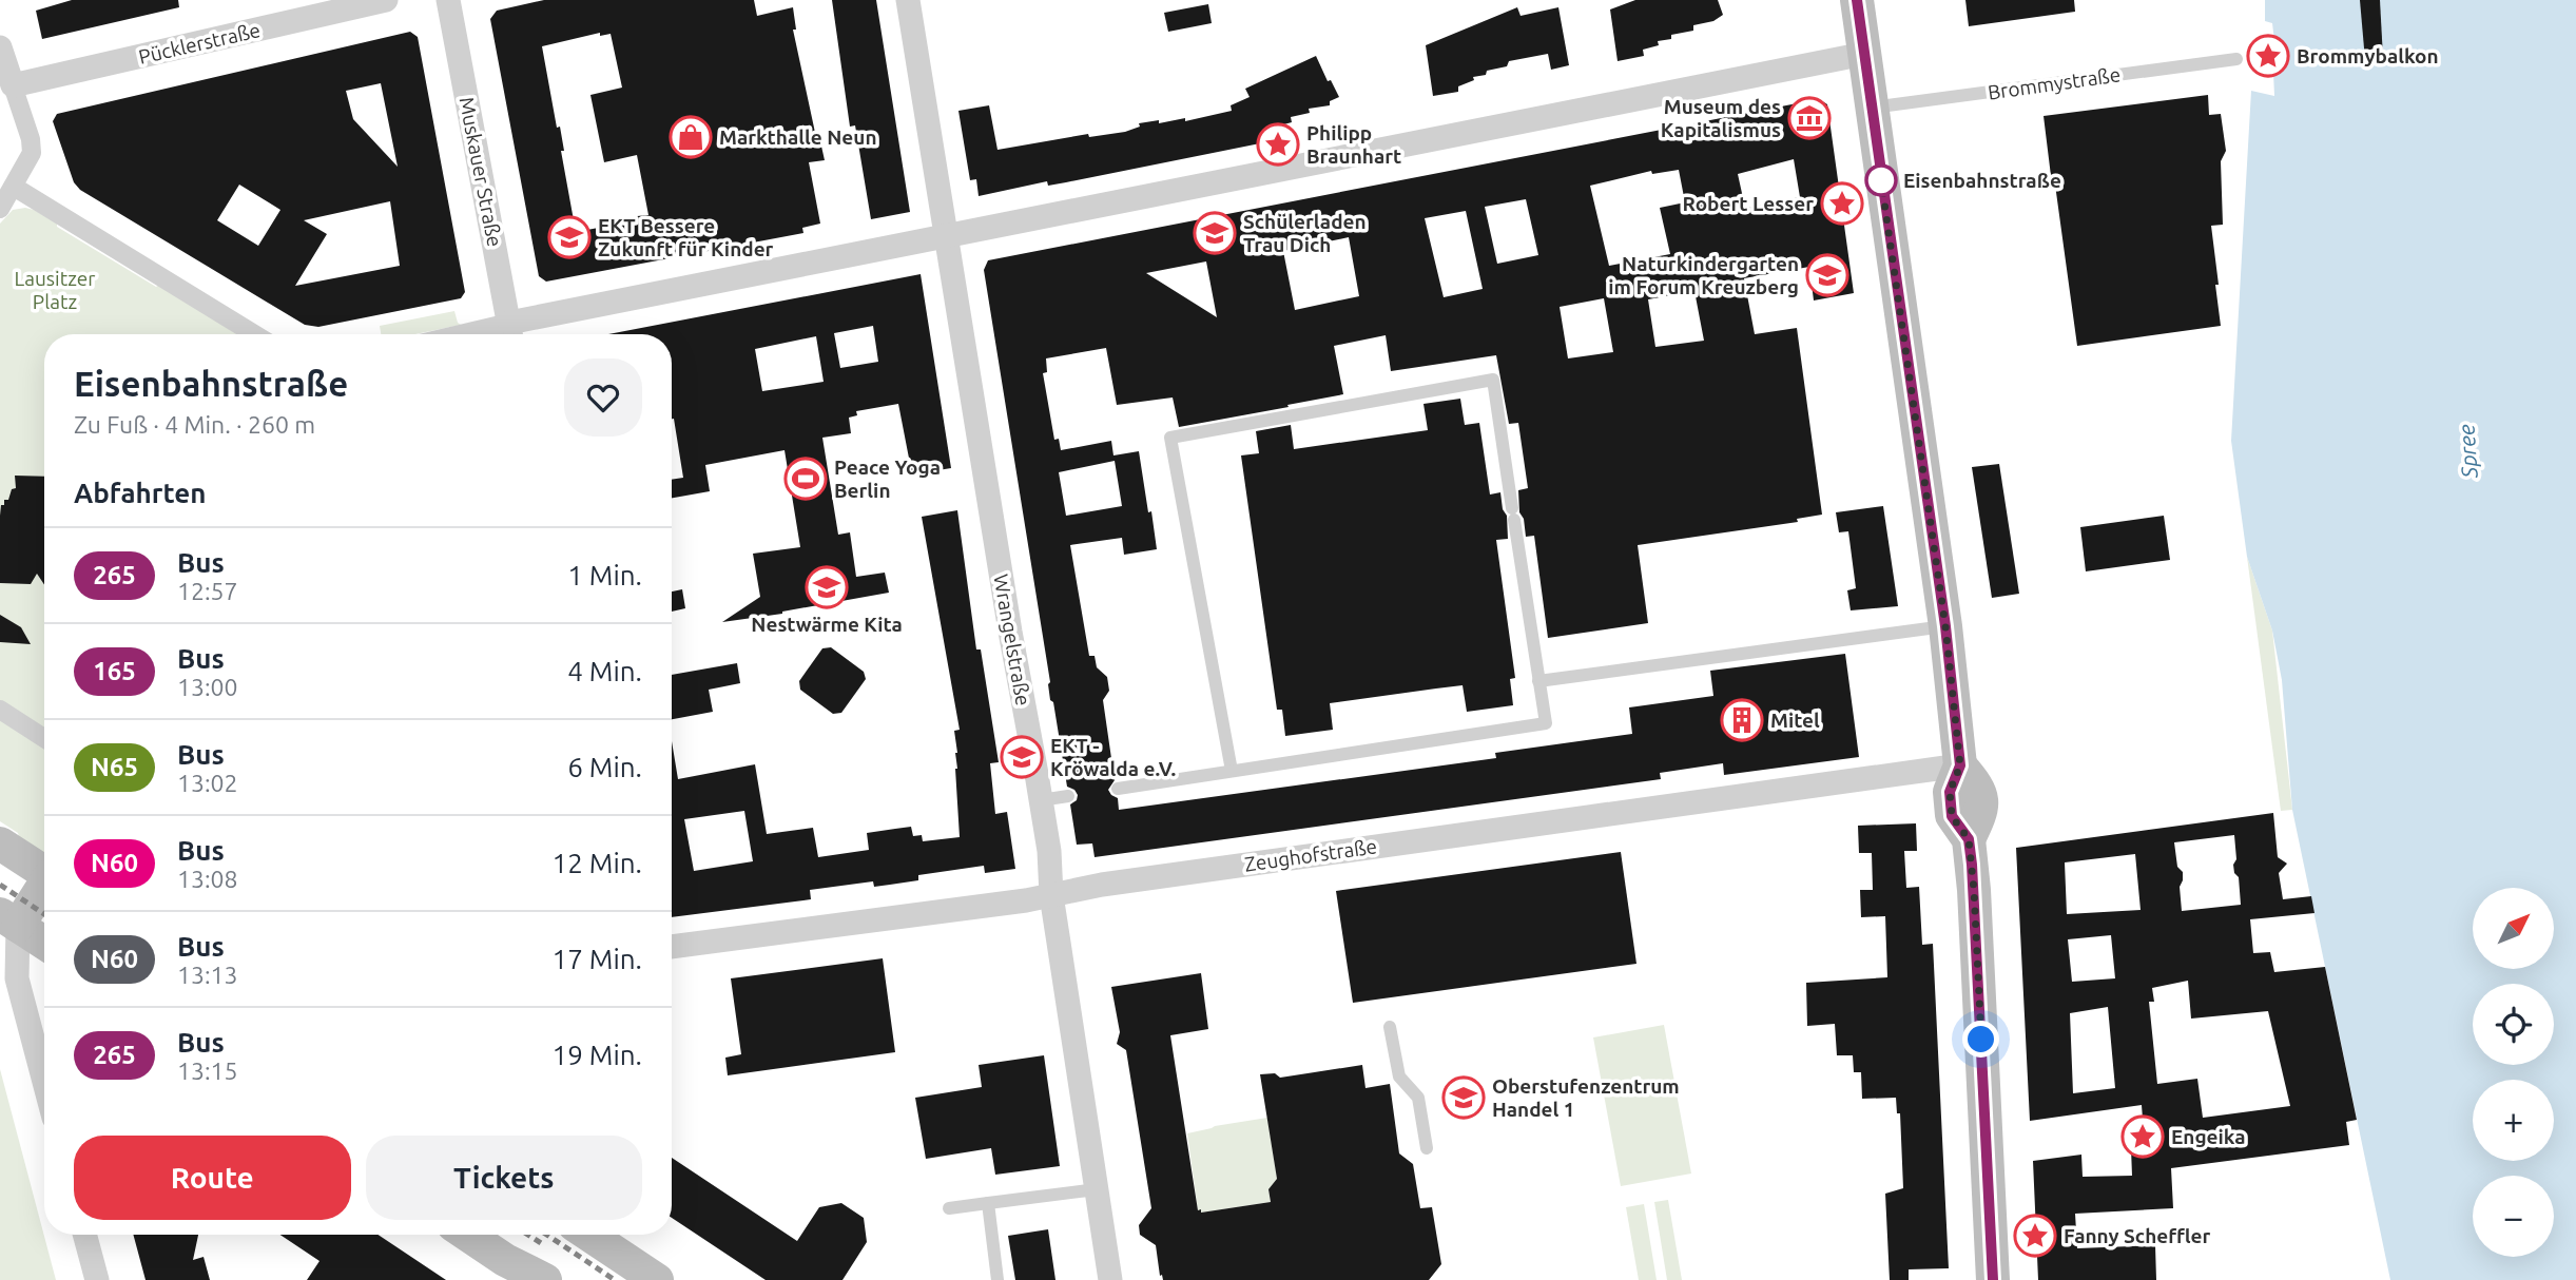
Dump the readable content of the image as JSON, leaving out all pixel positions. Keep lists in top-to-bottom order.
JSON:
{
  "streets": {
    "street": [
      "Pücklerstraße",
      "Muskauer Straße",
      "Wrangelstraße",
      "Zeughofstraße"
    ],
    "lane": ["Brommystraße"]
  },
  "crossings": [
    ["Wrangelstraße", "Zeughofstraße"]
  ],
  "water": ["Spree"],
  "parks": ["Lausitzer Platz"],
  "places": {
    "place": [
      "Brommybalkon",
      "Philipp Braunhart",
      "Robert Lesser",
      "Engeika",
      "Fanny Scheffler"
    ],
    "museum": ["Museum des Kapitalismus"],
    "shop": ["Markthalle Neun"],
    "other": ["Eisenbahnstraße"],
    "school or university": [
      "Schülerladen Trau Dich",
      "EKT Bessere Zukunft für Kinder",
      "Naturkindergarten im Forum Kreuzberg",
      "Nestwärme Kita",
      "EKT - Kröwalda e.V.",
      "Oberstufenzentrum Handel 1"
    ],
    "sports": ["Peace Yoga Berlin"],
    "building": ["Mitel"]
  },
  "lines": ["bus line 265"],
  "north": "top right",
  "page": {
    "heading": [
      ["Eisenbahnstraße", "Zu Fuß · 4 Min. · 260 m"],
      "Abfahrten"
    ],
    "list": [
      {
        "mark": "265",
        "name": "Bus",
        "note": "12:57",
        "value": "1 Min."
      },
      {
        "mark": "165",
        "name": "Bus",
        "note": "13:00",
        "value": "4 Min."
      },
      {
        "mark": "N65",
        "name": "Bus",
        "note": "13:02",
        "value": "6 Min."
      },
      {
        "mark": "N60",
        "name": "Bus",
        "note": "13:08",
        "value": "12 Min."
      },
      {
        "mark": "N60",
        "name": "Bus",
        "note": "13:13",
        "value": "17 Min."
      },
      {
        "mark": "265",
        "name": "Bus",
        "note": "13:15",
        "value": "19 Min."
      }
    ],
    "map_buttons": ["+", "−"],
    "buttons": ["Route", "Tickets"]
  }
}
